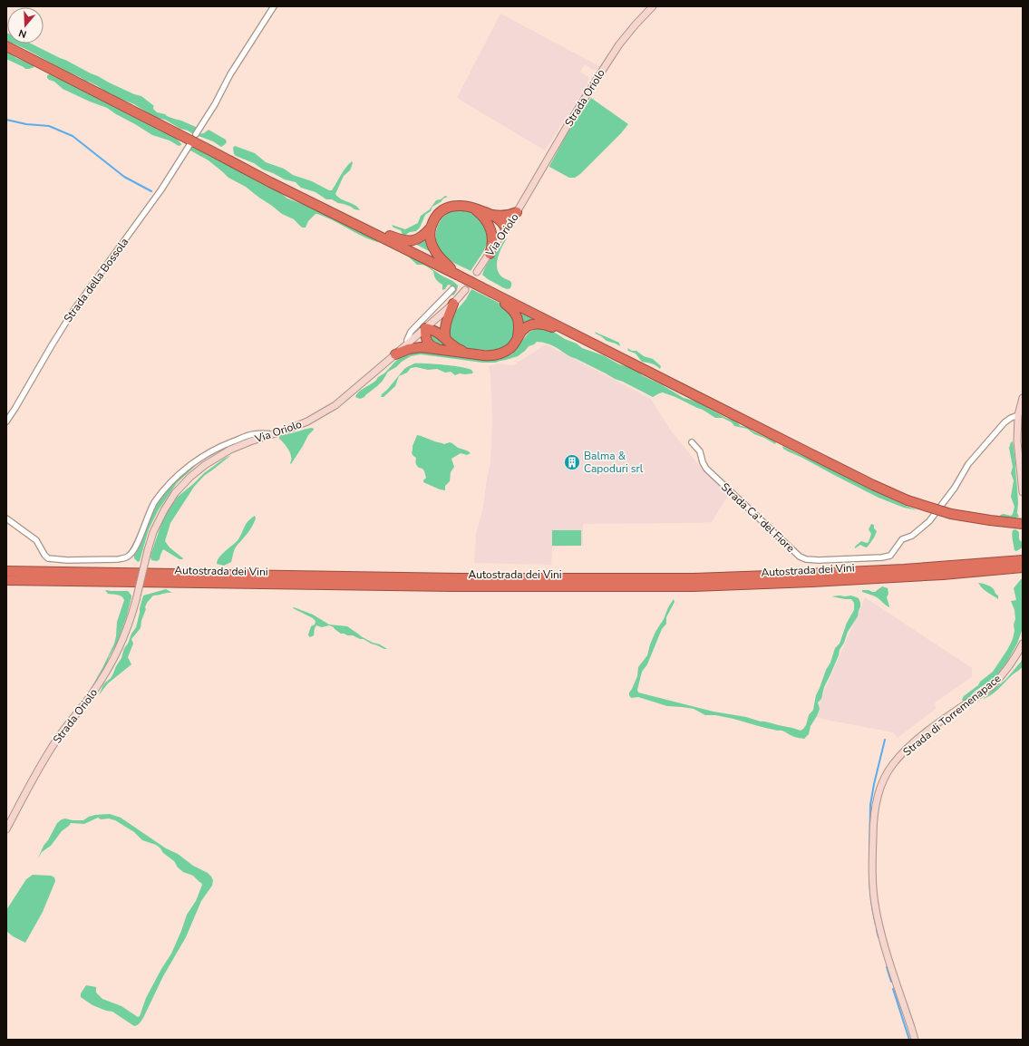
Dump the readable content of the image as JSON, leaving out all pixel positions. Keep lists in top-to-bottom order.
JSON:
{
  "streets": {
    "highway": ["Autostrada dei Vini"],
    "street": [
      "Strada Oriolo",
      "Via Oriolo",
      "Strada della Bossola",
      "Strada Ca' del Fiore",
      "Strada di Torremenapace"
    ]
  },
  "crossings": [
    ["Strada Oriolo", "Via Oriolo"]
  ],
  "places": {
    "building": ["Balma & Capoduri srl"]
  },
  "north": "bottom"
}
